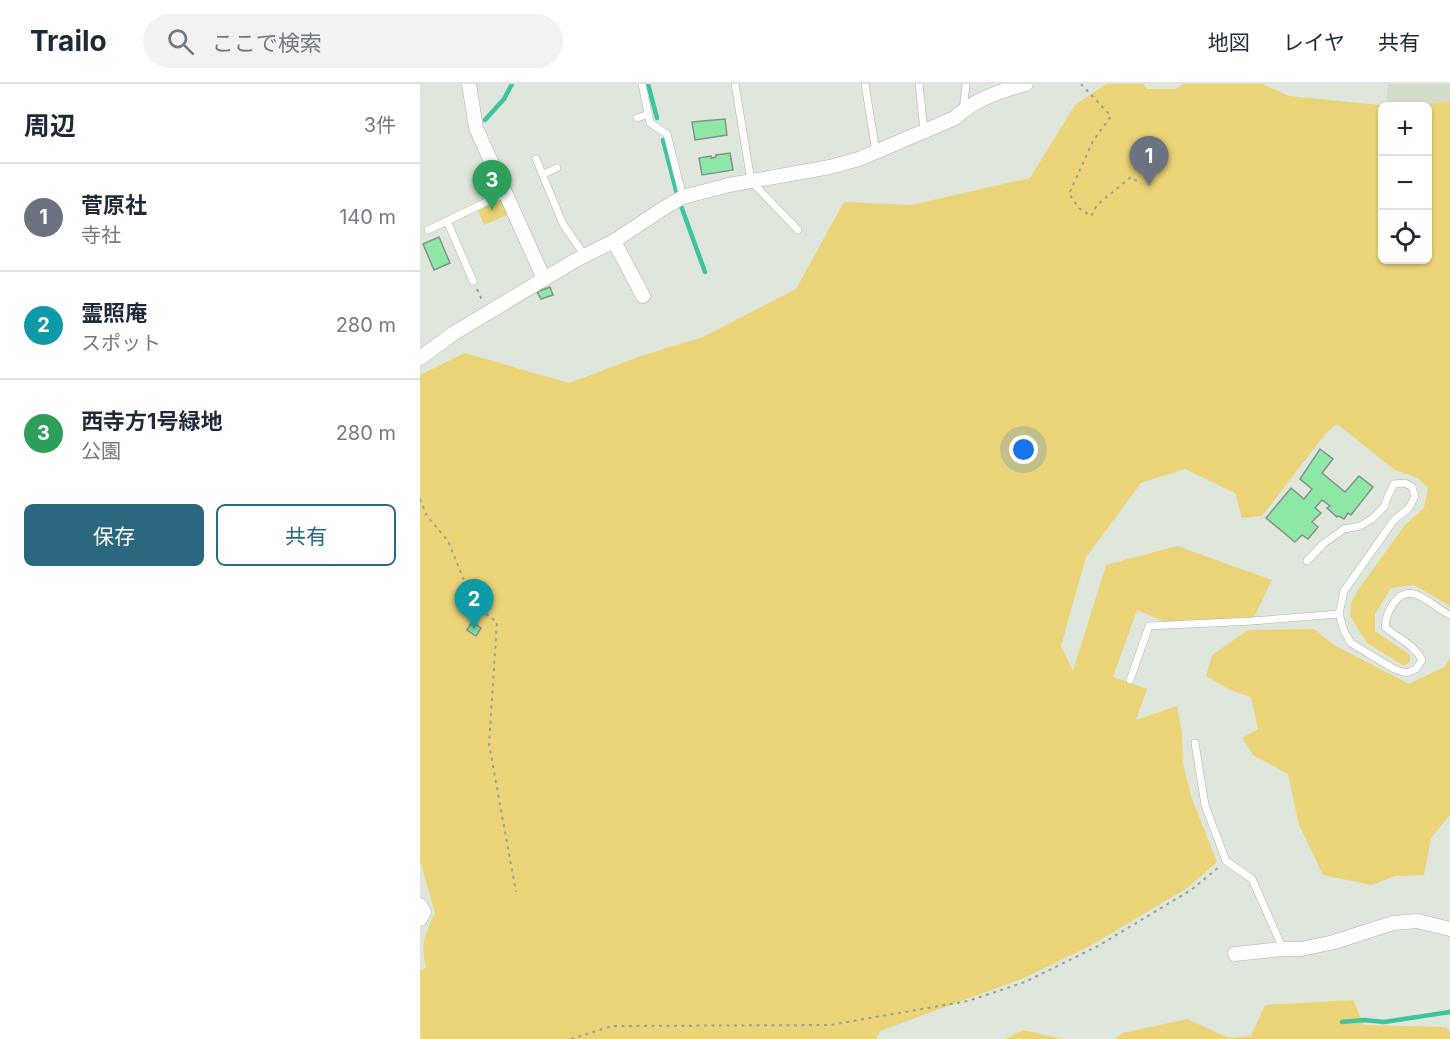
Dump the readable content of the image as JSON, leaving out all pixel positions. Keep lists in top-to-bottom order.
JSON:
{
  "page": {
    "header": "Trailo",
    "search": "ここで検索",
    "nav": ["地図", "レイヤ", "共有"],
    "heading": ["周辺", "3件"],
    "map_buttons": ["+", "−"],
    "pins": ["1", "3", "2"],
    "list": [
      {
        "mark": "1",
        "name": "菅原社",
        "note": "寺社",
        "value": "140 m"
      },
      {
        "mark": "2",
        "name": "霊照庵",
        "note": "スポット",
        "value": "280 m"
      },
      {
        "mark": "3",
        "name": "西寺方1号緑地",
        "note": "公園",
        "value": "280 m"
      }
    ],
    "buttons": ["保存", "共有"]
  }
}
